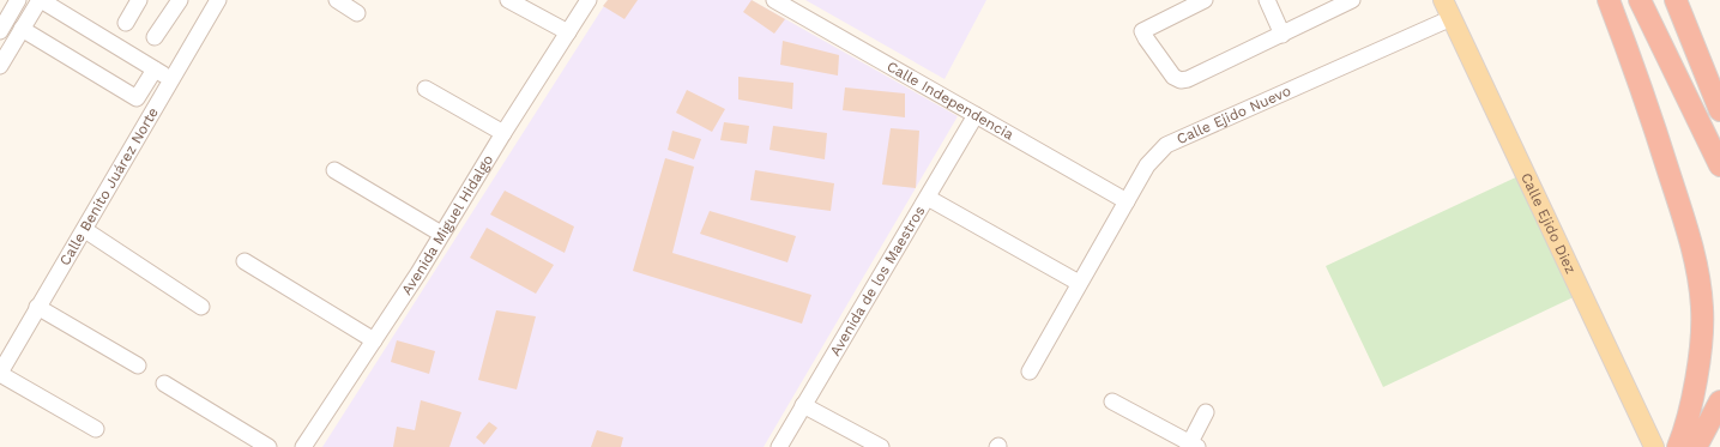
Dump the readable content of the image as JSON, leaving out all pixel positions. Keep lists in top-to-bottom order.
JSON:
{
  "streets": {
    "main road": ["Calle Ejido Diez"],
    "street": [
      "Calle Independencia",
      "Calle Ejido Nuevo",
      "Calle Benito Juárez Norte",
      "Avenida Miguel Hidalgo",
      "Avenida de los Maestros"
    ]
  },
  "crossings": [
    ["Calle Independencia", "Calle Ejido Nuevo"],
    ["Calle Independencia", "Avenida de los Maestros"],
    ["Calle Ejido Nuevo", "Calle Ejido Diez"]
  ]
}
